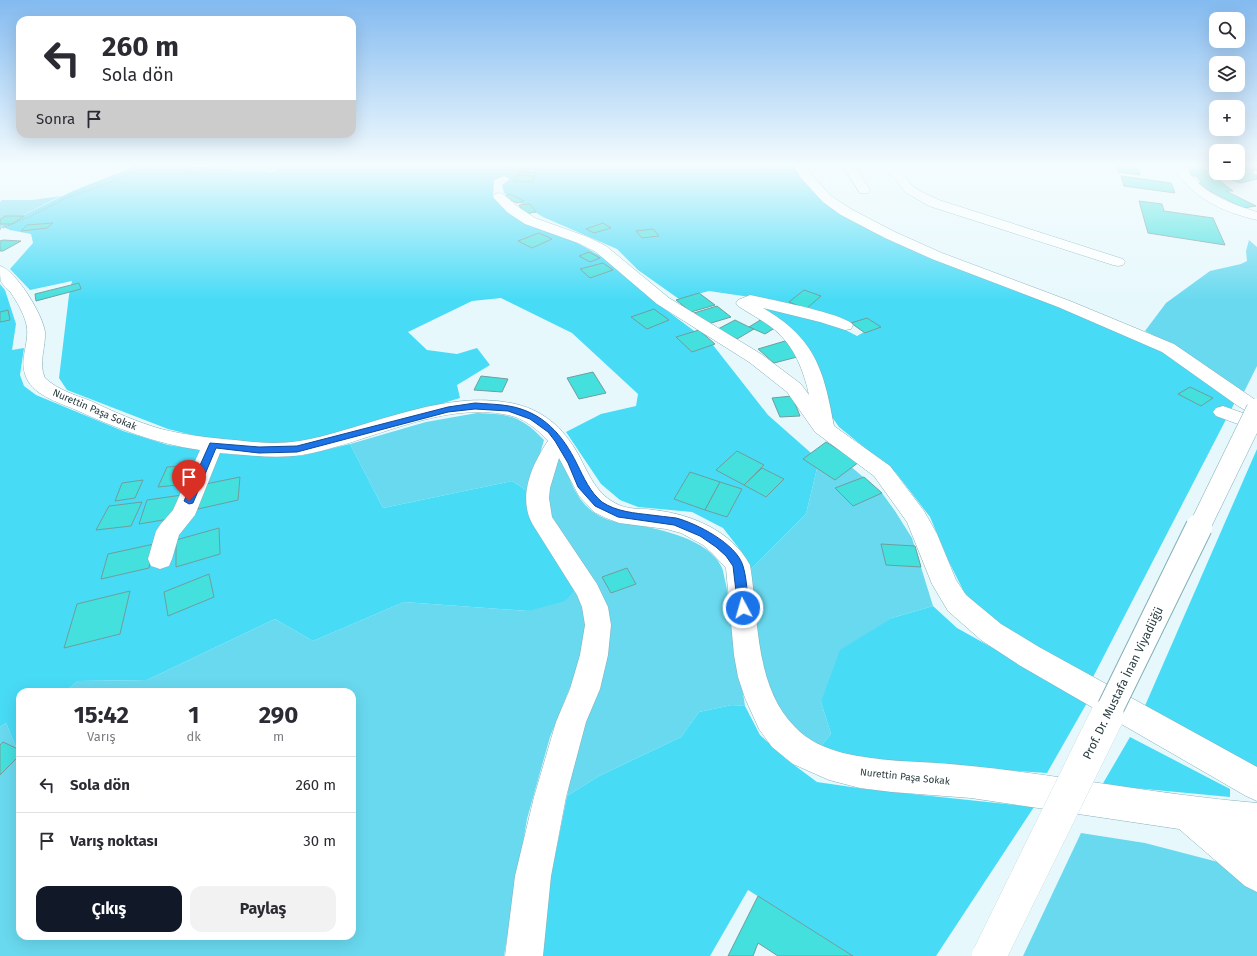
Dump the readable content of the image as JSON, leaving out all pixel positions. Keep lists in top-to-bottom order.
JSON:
{
  "streets": {
    "main road": ["Nurettin Paşa Sokak", "Prof. Dr. Mustafa İnan Viyadüğü"]
  },
  "page": {
    "map_buttons": ["+", "−"],
    "turn": ["260 m", "Sola dön"],
    "then": "Sonra",
    "eta": [
      "15:42",
      "Varış",
      "1",
      "dk",
      "290",
      "m"
    ],
    "list": [
      {
        "name": "Sola dön",
        "value": "260 m"
      },
      {
        "name": "Varış noktası",
        "value": "30 m"
      }
    ],
    "buttons": ["Çıkış", "Paylaş"]
  }
}
